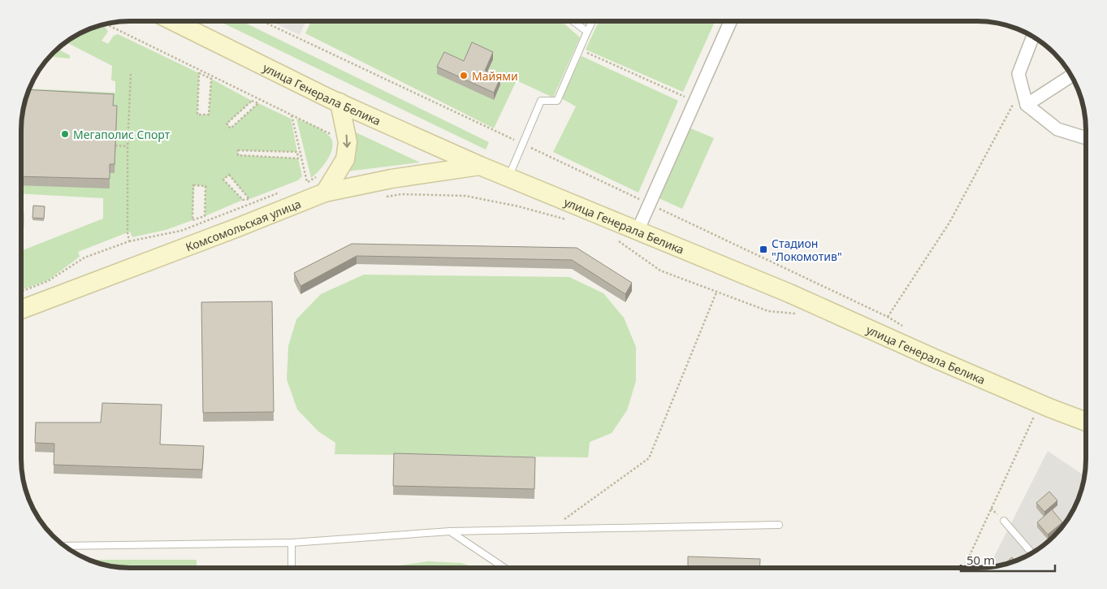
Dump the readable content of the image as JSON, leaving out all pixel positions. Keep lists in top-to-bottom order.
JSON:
{
  "streets": {
    "main road": ["улица Генерала Белика", "Комсомольская улица"]
  },
  "crossings": [
    ["улица Генерала Белика", "Комсомольская улица"]
  ],
  "places": {
    "other": ["Майями", "Мегаполис Спорт"],
    "transit": ["Стадион \"Локомотив\""]
  },
  "scale_bar": "50 m"
}
